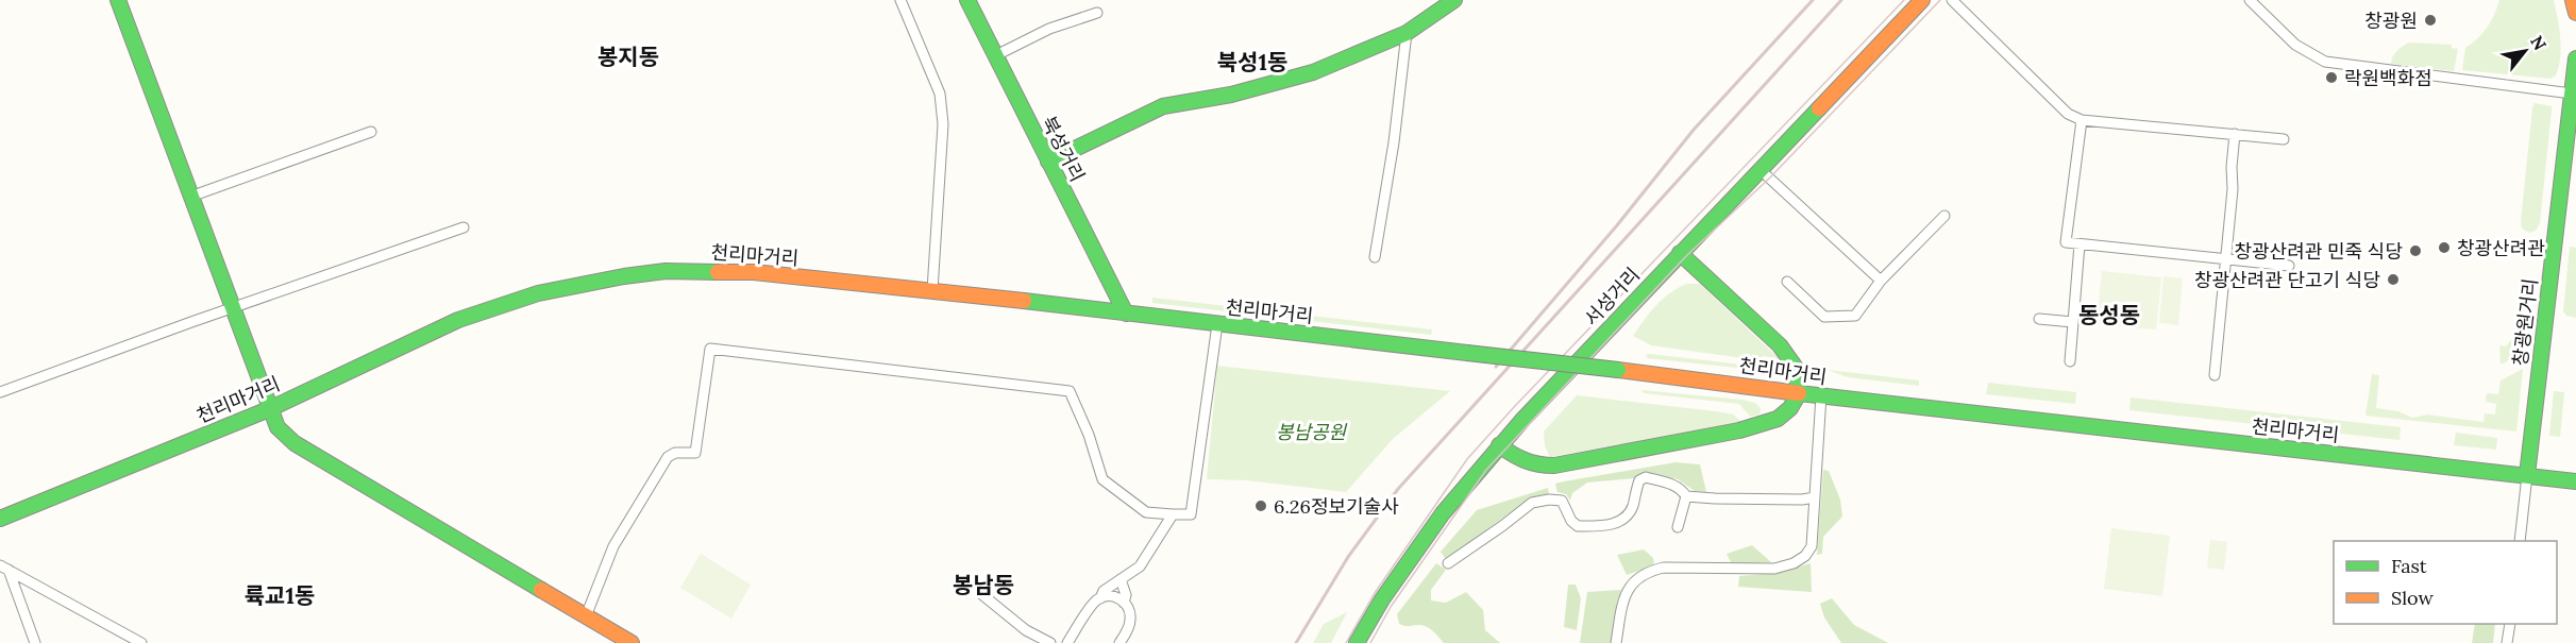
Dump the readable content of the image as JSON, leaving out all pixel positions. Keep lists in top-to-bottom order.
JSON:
{
  "streets": {
    "main road": [
      "북성거리",
      "천리마거리",
      "서성거리",
      "창광원거리"
    ]
  },
  "crossings": [
    ["북성거리", "천리마거리"],
    ["천리마거리", "창광원거리"]
  ],
  "districts": [
    "봉지동",
    "북성1동",
    "동성동",
    "봉남동",
    "륙교1동"
  ],
  "parks": ["봉남공원"],
  "places": [
    "창광원",
    "락원백화점",
    "창광산려관",
    "창광산려관 민죽 식당",
    "창광산려관 단고기 식당",
    "6.26정보기술사"
  ],
  "legend": ["Fast", "Slow"],
  "north": "top right"
}
